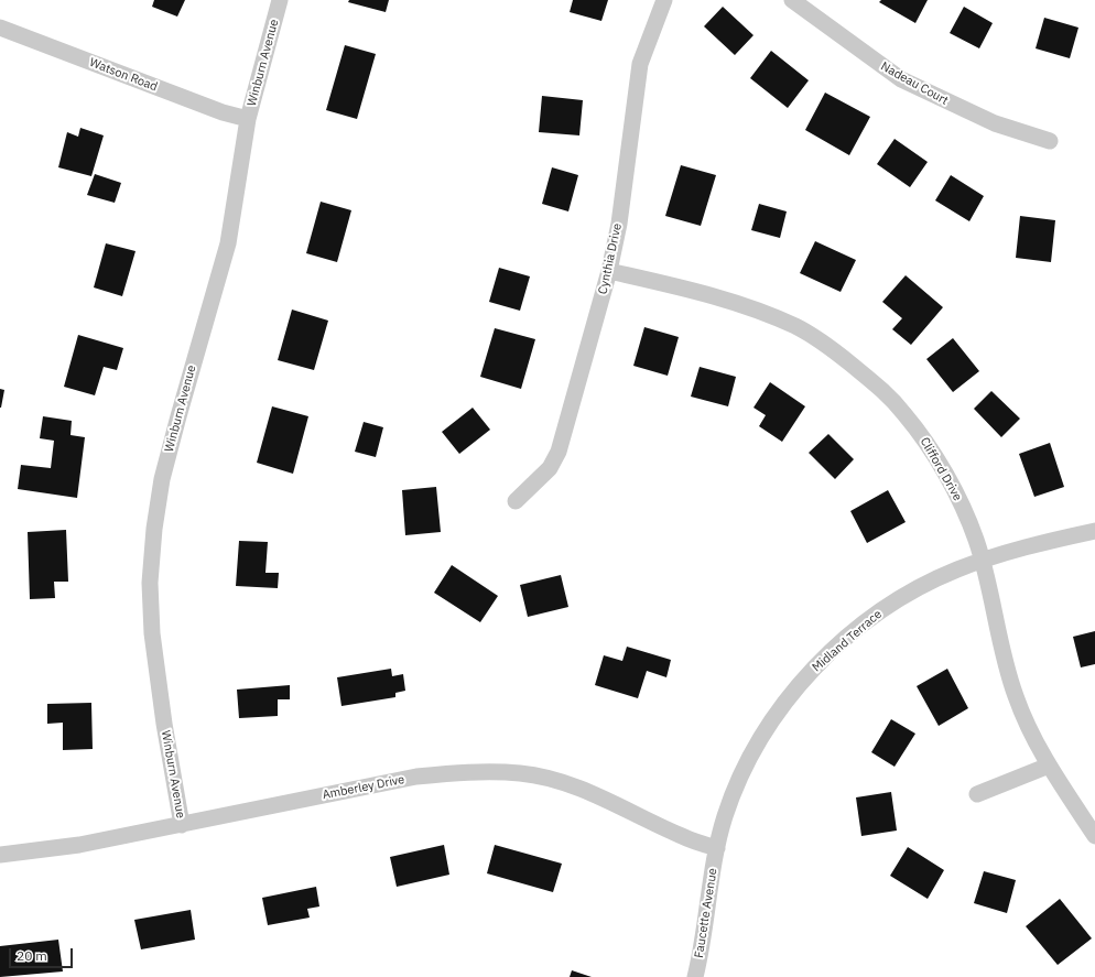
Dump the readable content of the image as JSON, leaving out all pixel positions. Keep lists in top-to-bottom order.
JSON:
{
  "streets": {
    "street": [
      "Winburn Avenue",
      "Watson Road",
      "Nadeau Court",
      "Cynthia Drive",
      "Clifford Drive",
      "Midland Terrace",
      "Amberley Drive",
      "Faucette Avenue"
    ]
  },
  "crossings": [
    ["Winburn Avenue", "Watson Road"],
    ["Winburn Avenue", "Amberley Drive"],
    ["Cynthia Drive", "Clifford Drive"],
    ["Clifford Drive", "Midland Terrace"],
    ["Midland Terrace", "Amberley Drive"],
    ["Midland Terrace", "Faucette Avenue"],
    ["Amberley Drive", "Faucette Avenue"]
  ],
  "scale_bar": "20 m"
}
